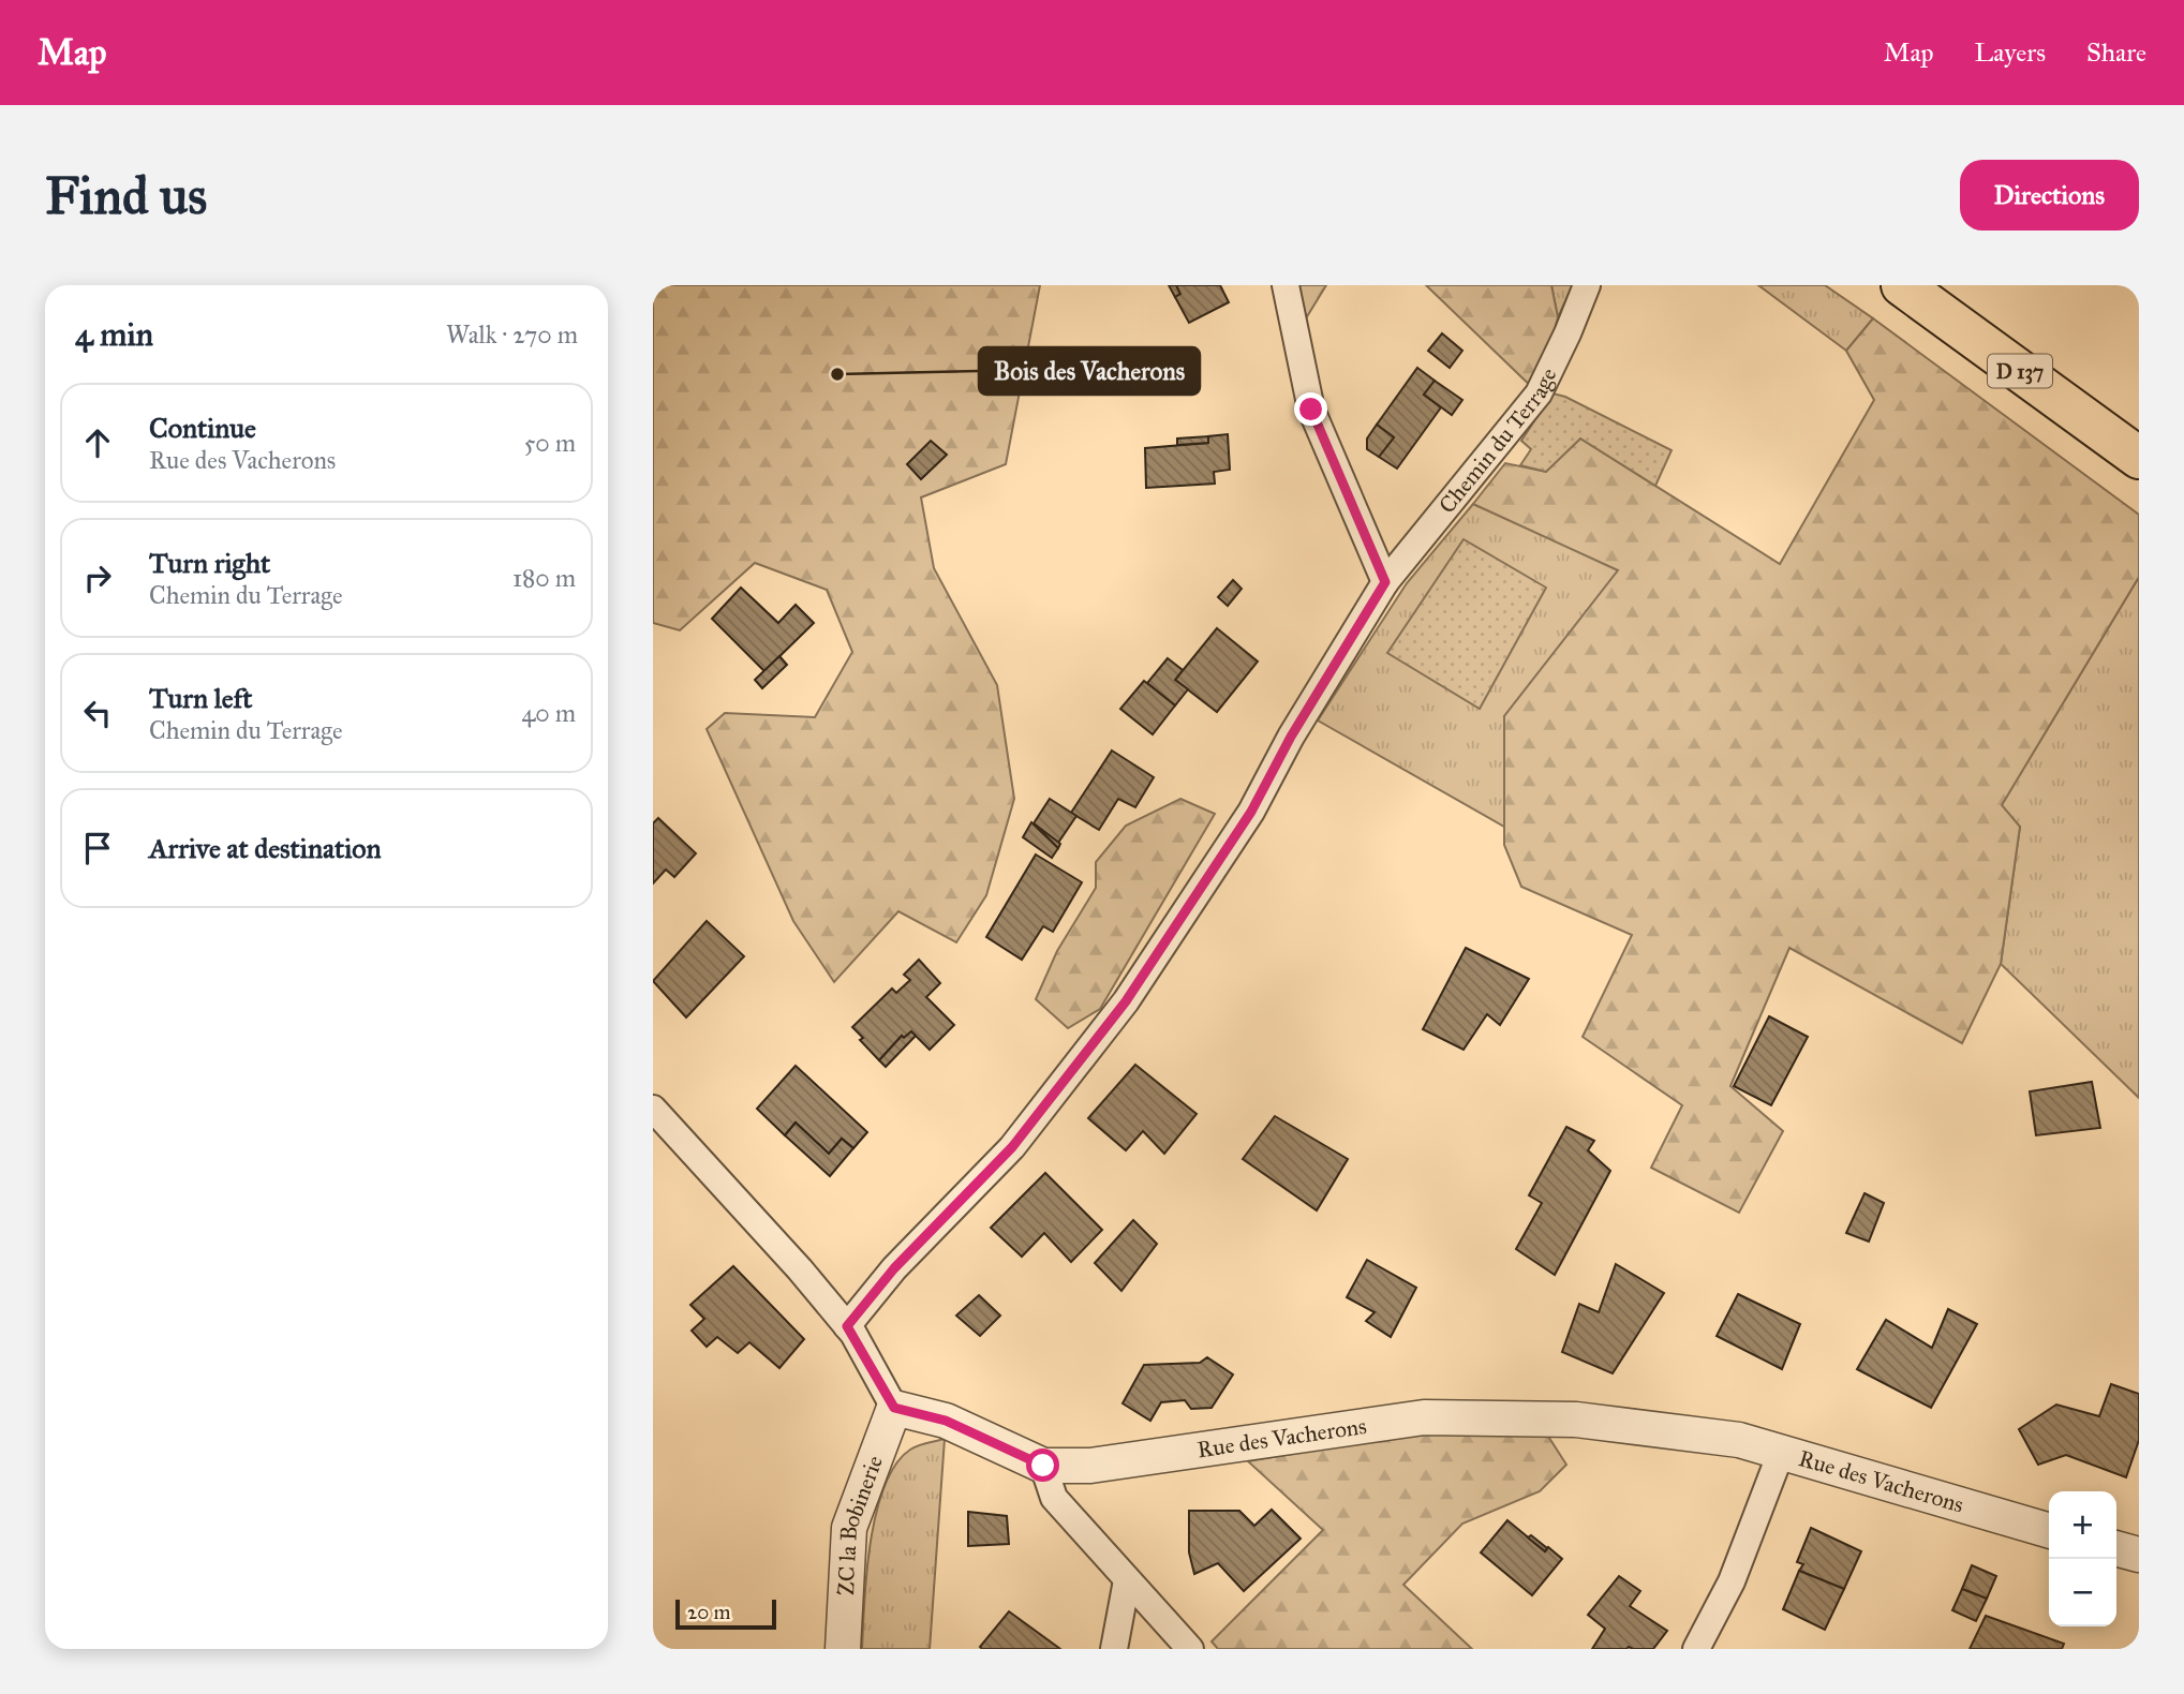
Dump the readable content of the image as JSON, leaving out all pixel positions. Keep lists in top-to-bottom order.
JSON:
{
  "streets": {
    "main road": ["D 137"],
    "street": ["Chemin du Terrage", "Rue des Vacherons", "ZC la Bobinerie"]
  },
  "crossings": [
    ["Rue des Vacherons", "ZC la Bobinerie"]
  ],
  "places": ["Bois des Vacherons"],
  "scale_bar": "20 m",
  "page": {
    "header": "Map",
    "nav": ["Map", "Layers", "Share"],
    "buttons": "Directions",
    "title": "Find us",
    "heading": ["4 min", "Walk · 270 m"],
    "list": [
      ["Continue", "Rue des Vacherons", "50 m"],
      ["Turn right", "Chemin du Terrage", "180 m"],
      ["Turn left", "Chemin du Terrage", "40 m"],
      "Arrive at destination"
    ],
    "map_buttons": ["+", "−"],
    "scale": "20 m"
  }
}
